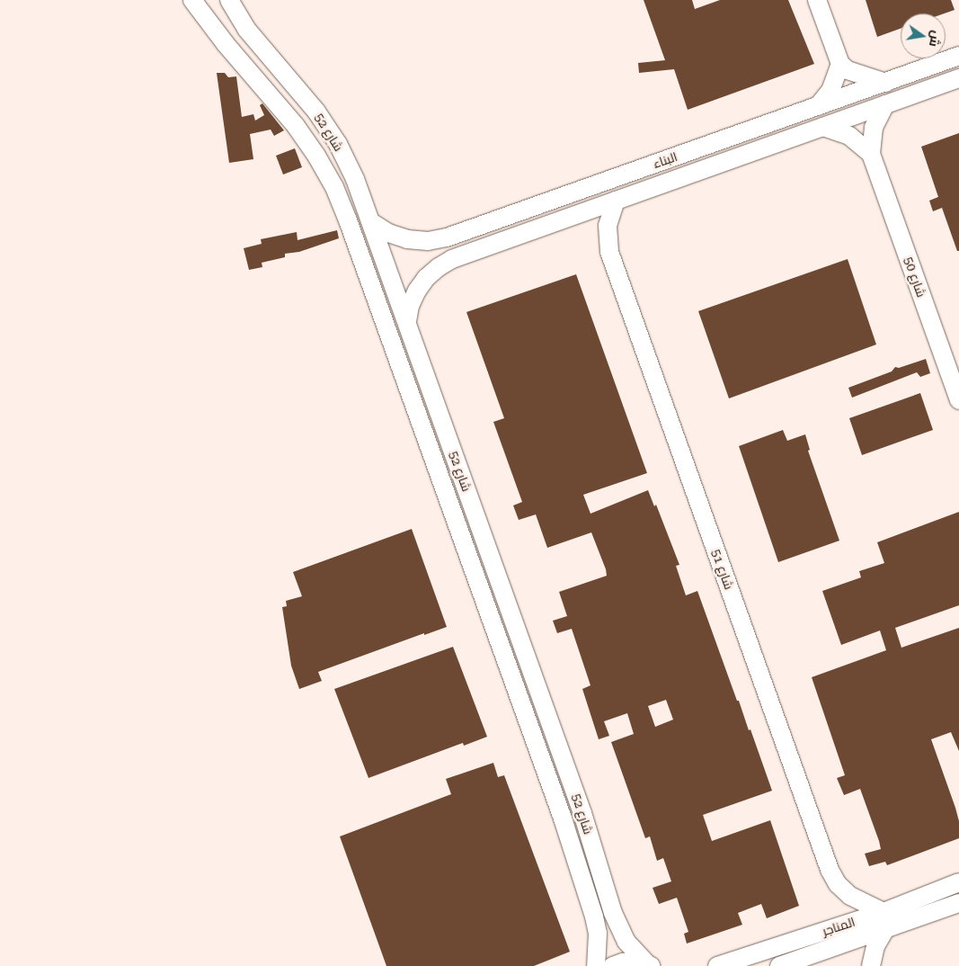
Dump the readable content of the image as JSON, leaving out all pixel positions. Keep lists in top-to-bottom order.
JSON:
{
  "streets": {
    "street": [
      "شارع 52",
      "البناء",
      "شارع 50",
      "شارع 51",
      "المناجر"
    ]
  },
  "crossings": [
    ["شارع 52", "البناء"],
    ["البناء", "شارع 50"],
    ["البناء", "شارع 51"],
    ["شارع 51", "المناجر"]
  ],
  "north": "right"
}
